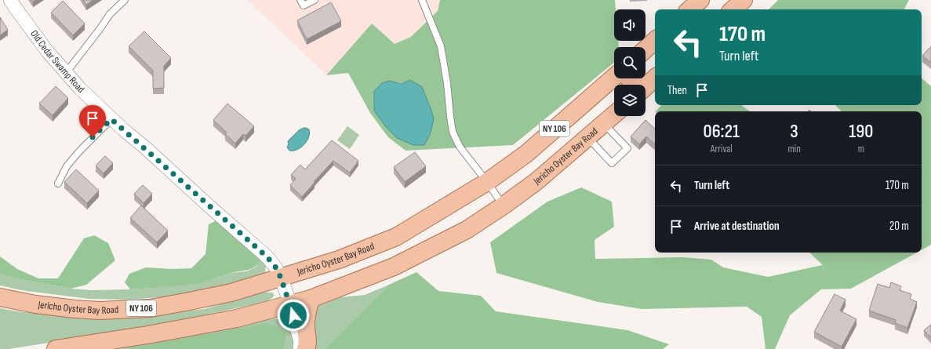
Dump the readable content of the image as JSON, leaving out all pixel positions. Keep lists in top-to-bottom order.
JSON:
{
  "streets": {
    "main road": ["NY 106", "Jericho Oyster Bay Road"],
    "street": ["Old Cedar Swamp Road"]
  },
  "crossings": [
    ["Old Cedar Swamp Road", "Jericho Oyster Bay Road"]
  ],
  "page": {
    "turn": ["170 m", "Turn left"],
    "then": "Then",
    "eta": [
      "06:21",
      "Arrival",
      "3",
      "min",
      "190",
      "m"
    ],
    "list": [
      {
        "name": "Turn left",
        "value": "170 m"
      },
      {
        "name": "Arrive at destination",
        "value": "20 m"
      }
    ]
  }
}
